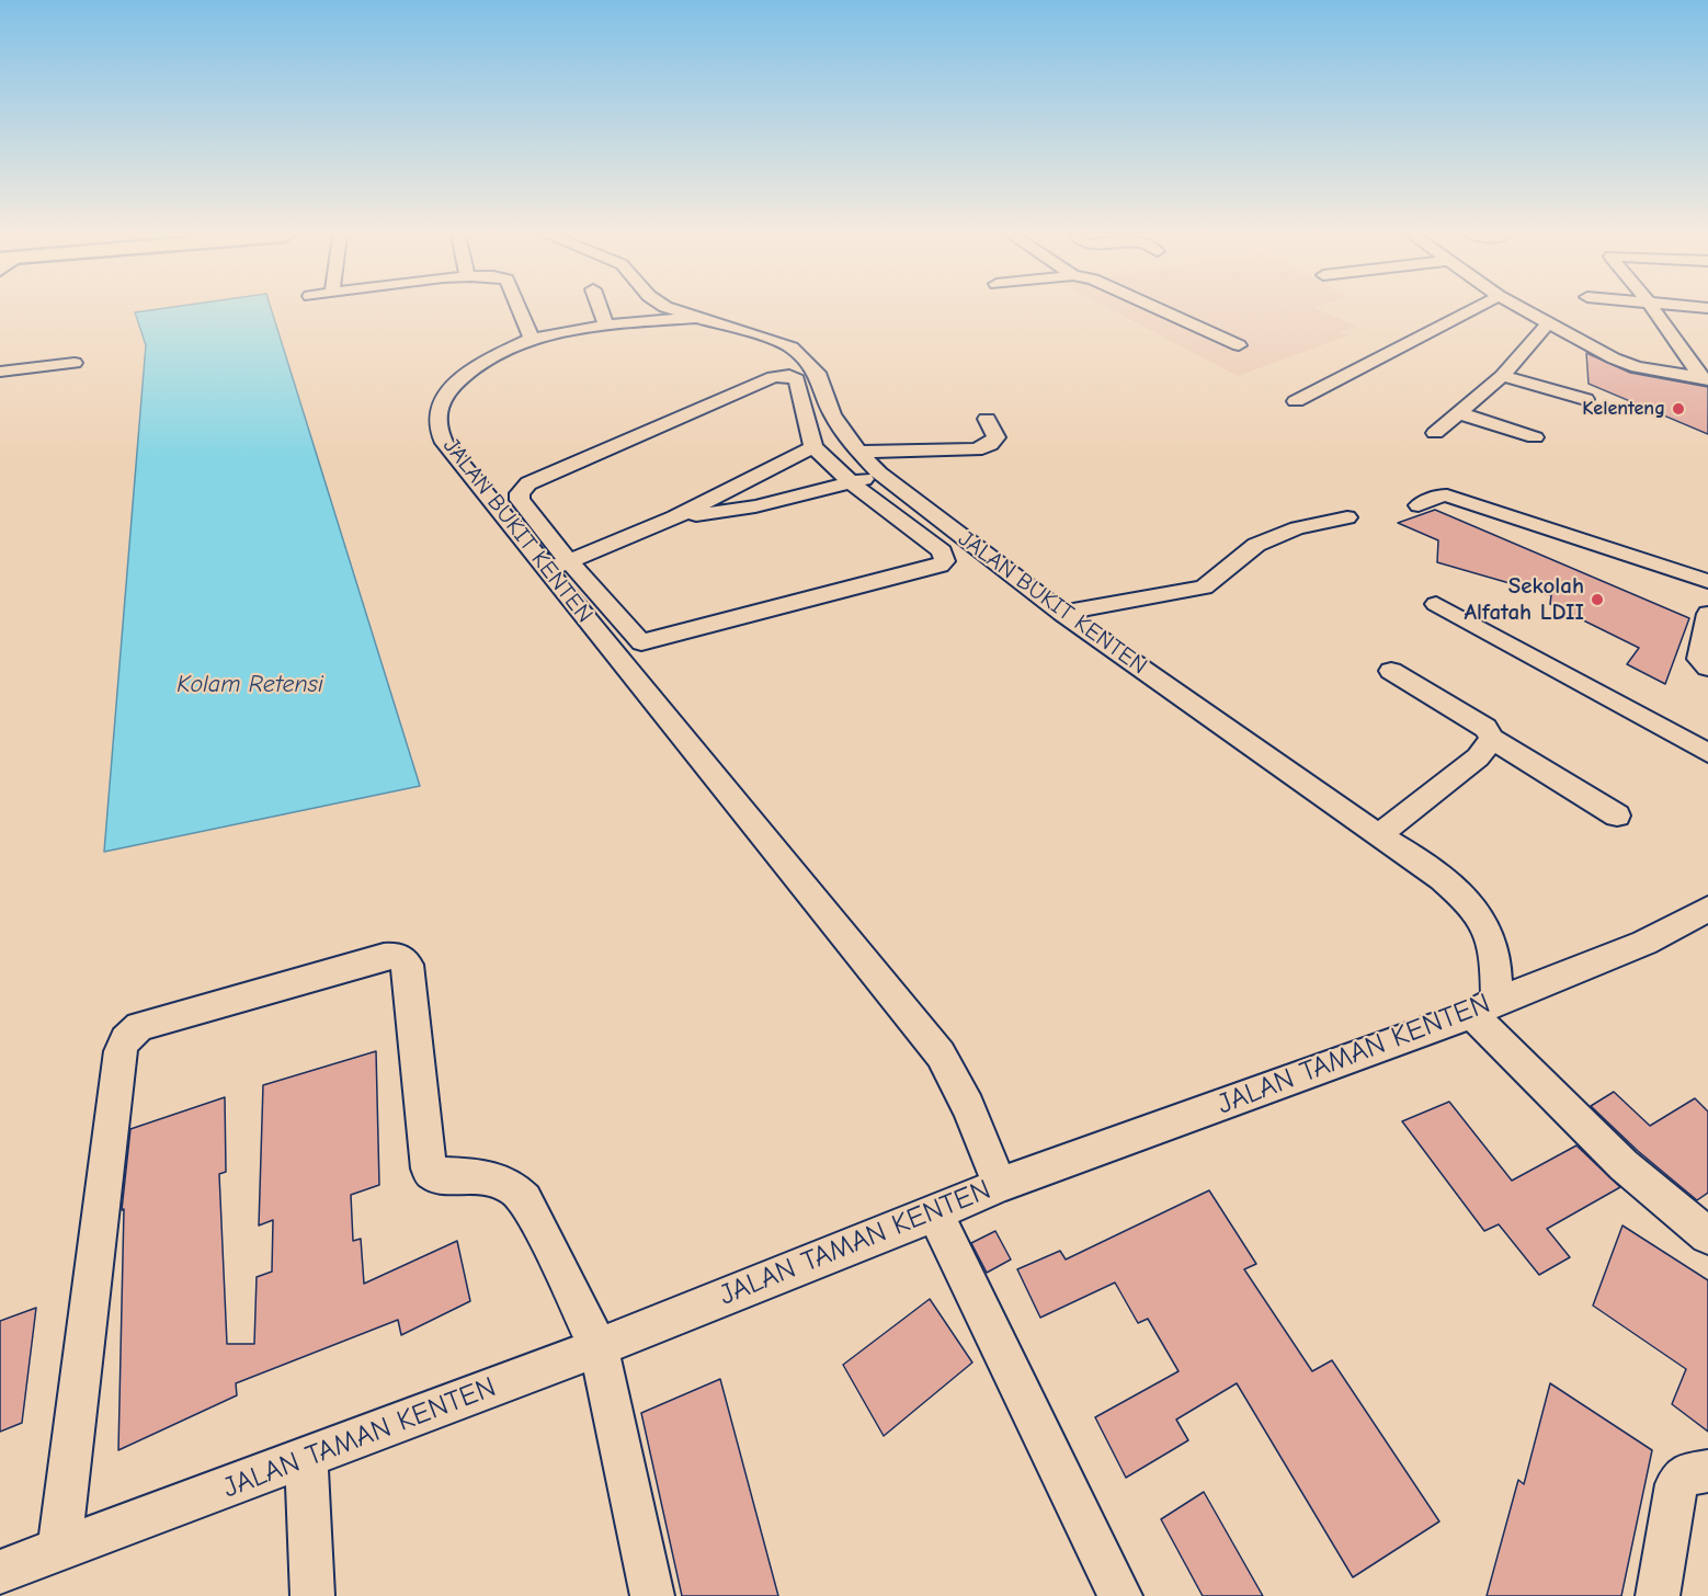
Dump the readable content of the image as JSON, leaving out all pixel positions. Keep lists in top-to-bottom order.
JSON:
{
  "streets": {
    "street": ["JALAN BUKIT KENTEN", "JALAN TAMAN KENTEN"]
  },
  "crossings": [
    ["JALAN BUKIT KENTEN", "JALAN TAMAN KENTEN"]
  ],
  "water": ["Kolam Retensi"],
  "places": ["Kelenteng", "Sekolah Alfatah LDII"]
}
